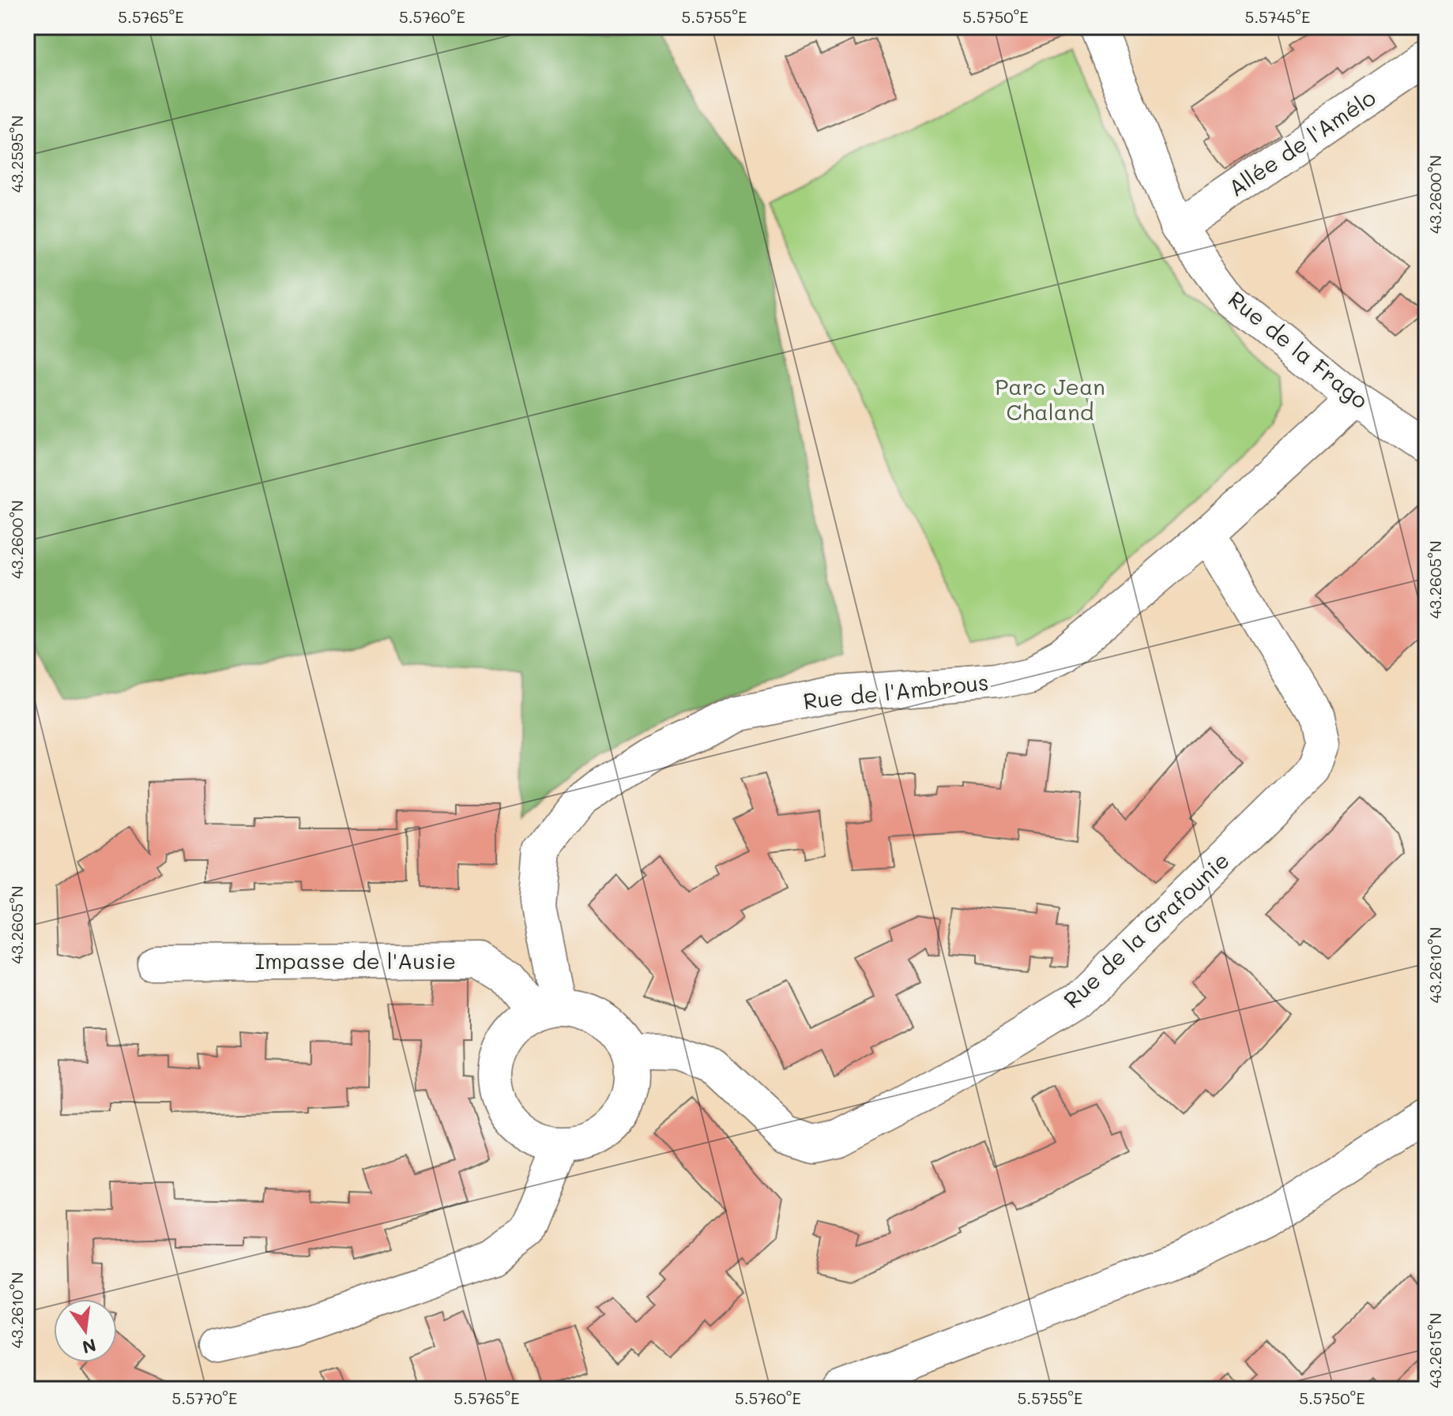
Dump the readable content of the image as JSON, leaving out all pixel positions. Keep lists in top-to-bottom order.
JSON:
{
  "streets": {
    "street": [
      "Allée de l'Amélo",
      "Rue de la Frago",
      "Rue de l'Ambrous",
      "Rue de la Grafounie",
      "Impasse de l'Ausie"
    ]
  },
  "crossings": [
    ["Allée de l'Amélo", "Rue de la Frago"],
    ["Rue de la Frago", "Rue de l'Ambrous"],
    ["Rue de l'Ambrous", "Rue de la Grafounie"],
    ["Rue de l'Ambrous", "Impasse de l'Ausie"],
    ["Rue de la Grafounie", "Impasse de l'Ausie"]
  ],
  "parks": ["Parc Jean Chaland"],
  "north": "bottom",
  "coordinates": [
    "5.5765°E",
    "5.5760°E",
    "5.5755°E",
    "5.5750°E",
    "5.5745°E",
    "43.2595°N",
    "43.2600°N",
    "43.2605°N",
    "43.2610°N",
    "43.2615°N",
    "5.5770°E"
  ]
}
